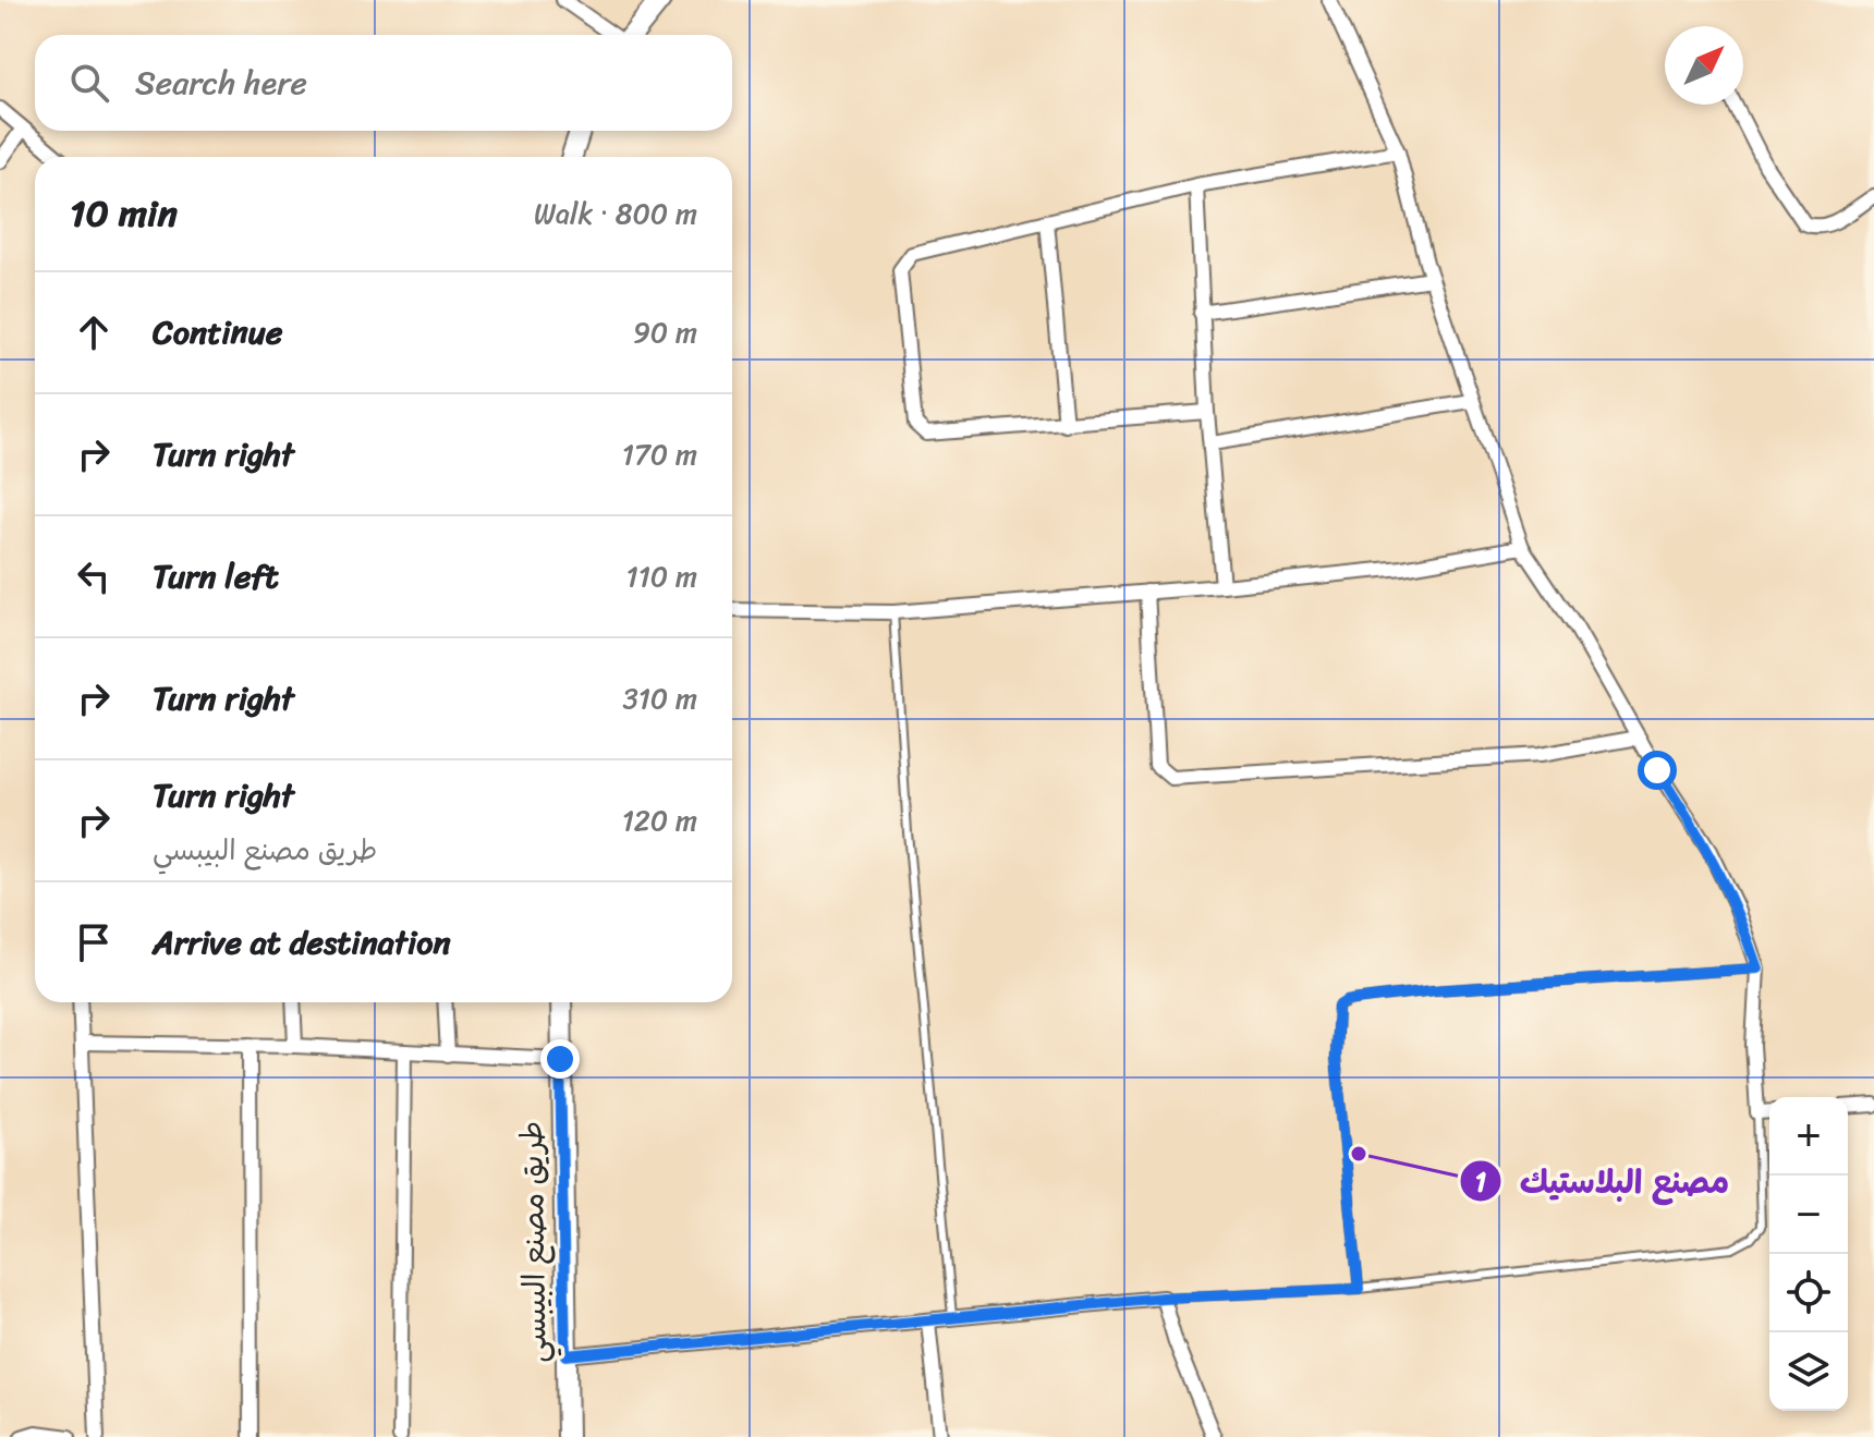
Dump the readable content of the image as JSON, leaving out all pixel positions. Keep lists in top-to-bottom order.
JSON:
{
  "streets": {
    "main road": ["طريق مصنع البيبسي"]
  },
  "places": ["مصنع البلاستيك"],
  "north": "top right",
  "page": {
    "search": "Search here",
    "heading": ["10 min", "Walk · 800 m"],
    "list": [
      ["Continue", "90 m"],
      ["Turn right", "170 m"],
      ["Turn left", "110 m"],
      ["Turn right", "310 m"],
      ["Turn right", "طريق مصنع البيبسي", "120 m"],
      "Arrive at destination"
    ],
    "map_buttons": ["+", "−"]
  }
}
